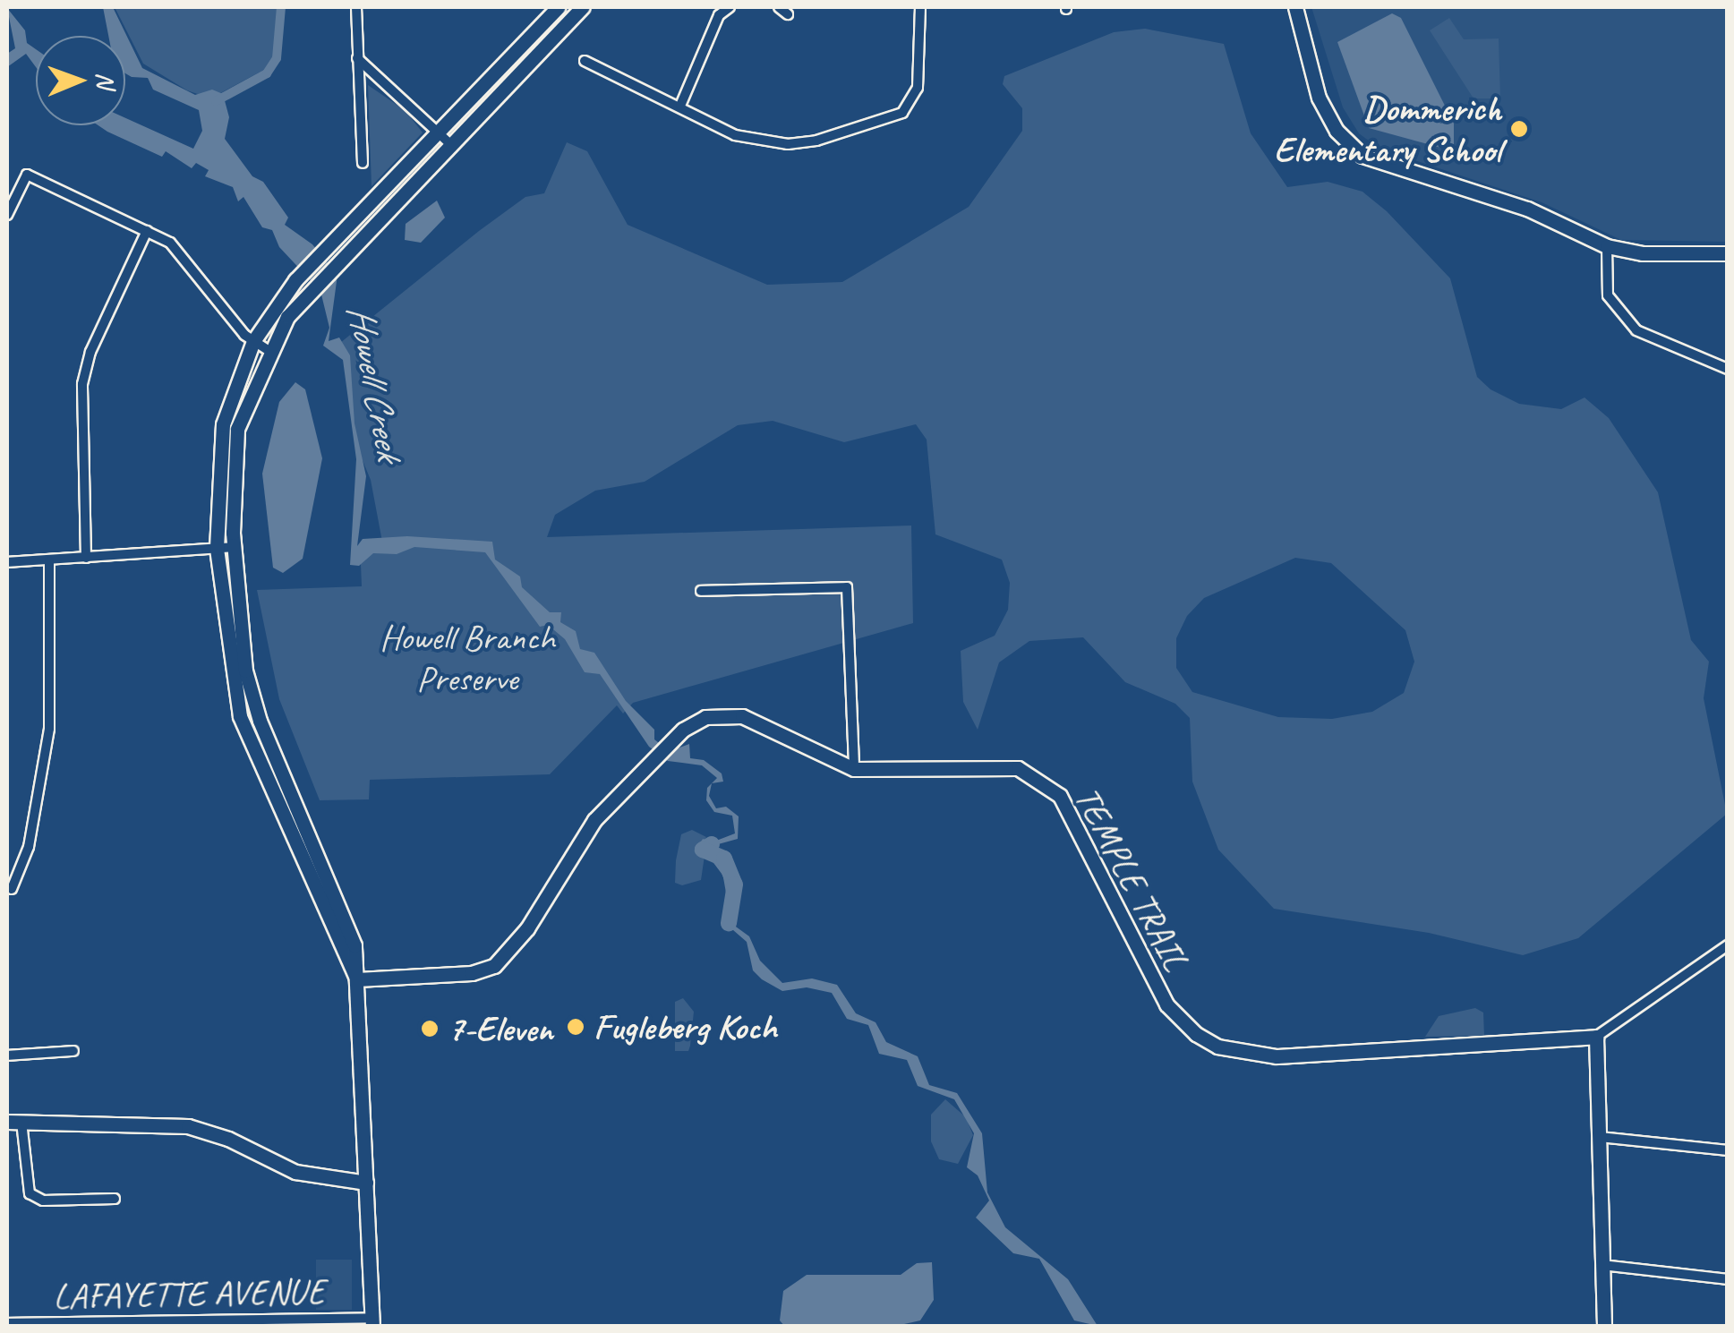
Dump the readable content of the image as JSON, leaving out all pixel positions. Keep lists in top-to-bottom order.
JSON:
{
  "streets": {
    "street": ["TEMPLE TRAIL", "LAFAYETTE AVENUE"]
  },
  "water": ["Howell Creek"],
  "parks": ["Howell Branch Preserve"],
  "places": ["Dommerich Elementary School", "Fugleberg Koch", "7-Eleven"],
  "north": "right"
}
